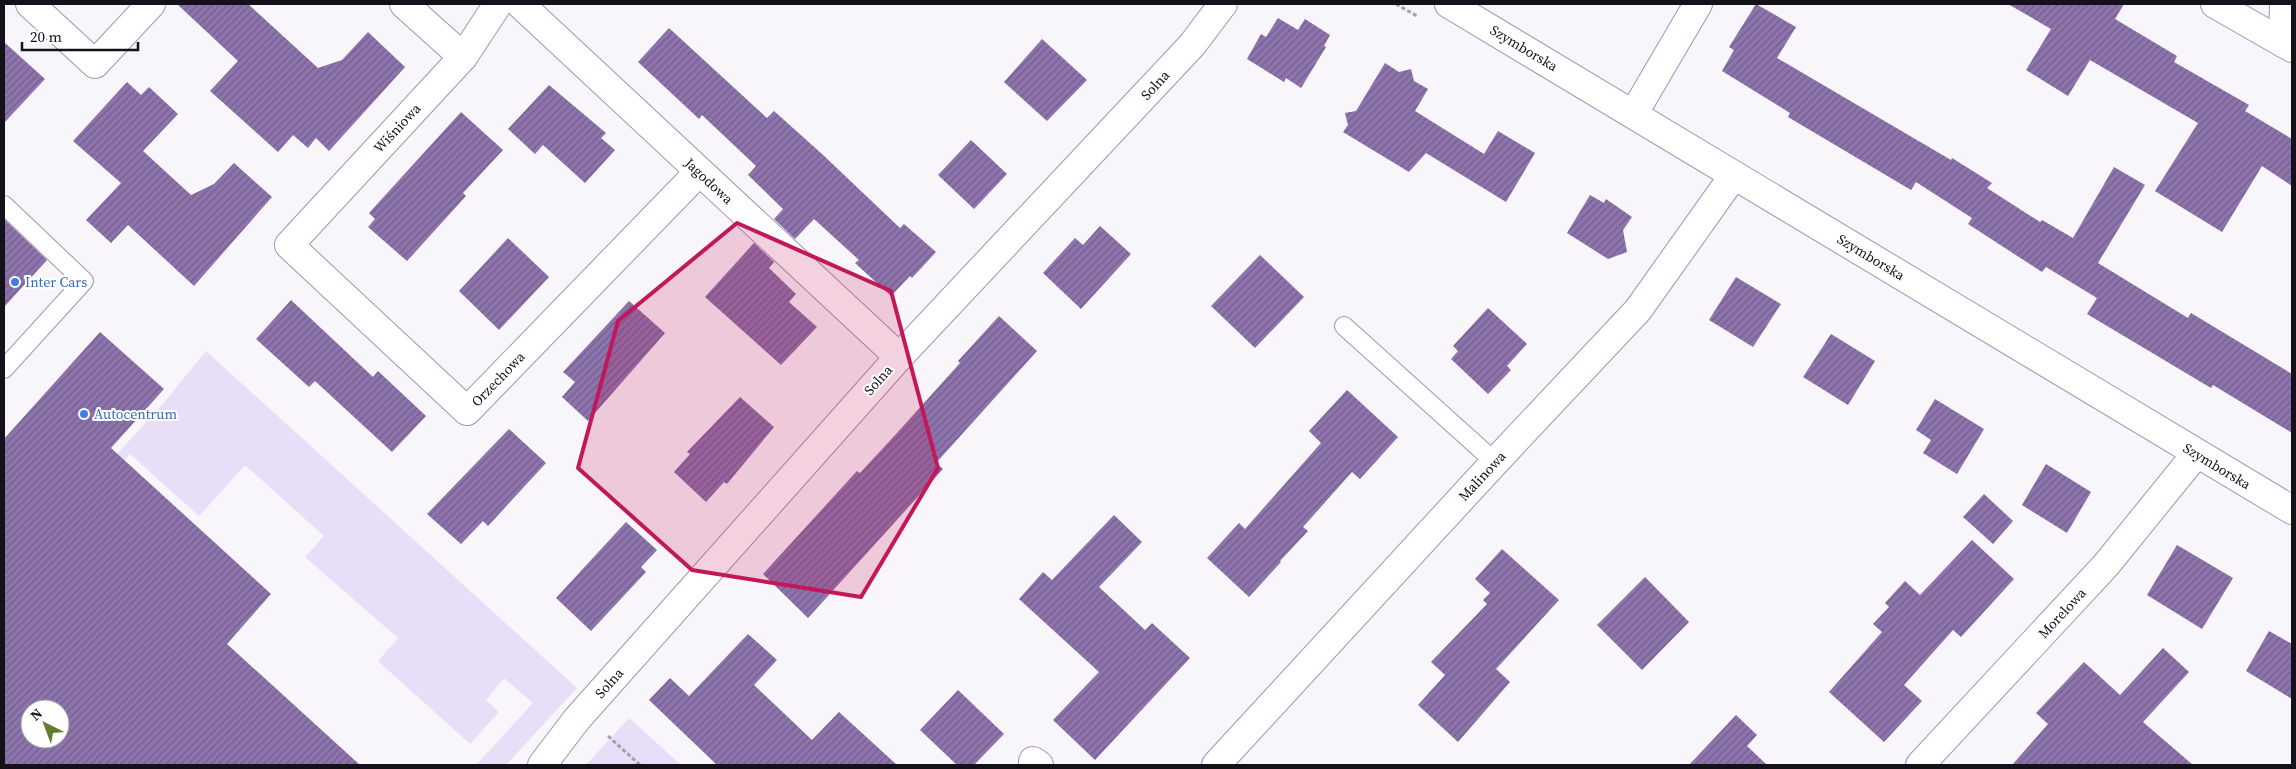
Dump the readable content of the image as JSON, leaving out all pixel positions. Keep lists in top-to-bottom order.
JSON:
{
  "streets": {
    "street": [
      "Szymborska",
      "Solna",
      "Wiśniowa",
      "Jagodowa",
      "Orzechowa",
      "Malinowa",
      "Morelowa"
    ]
  },
  "crossings": [
    ["Szymborska", "Malinowa"],
    ["Szymborska", "Morelowa"],
    ["Solna", "Jagodowa"],
    ["Wiśniowa", "Orzechowa"],
    ["Jagodowa", "Orzechowa"]
  ],
  "places": ["Inter Cars", "Autocentrum"],
  "scale_bar": "20 m",
  "north": "top left"
}
